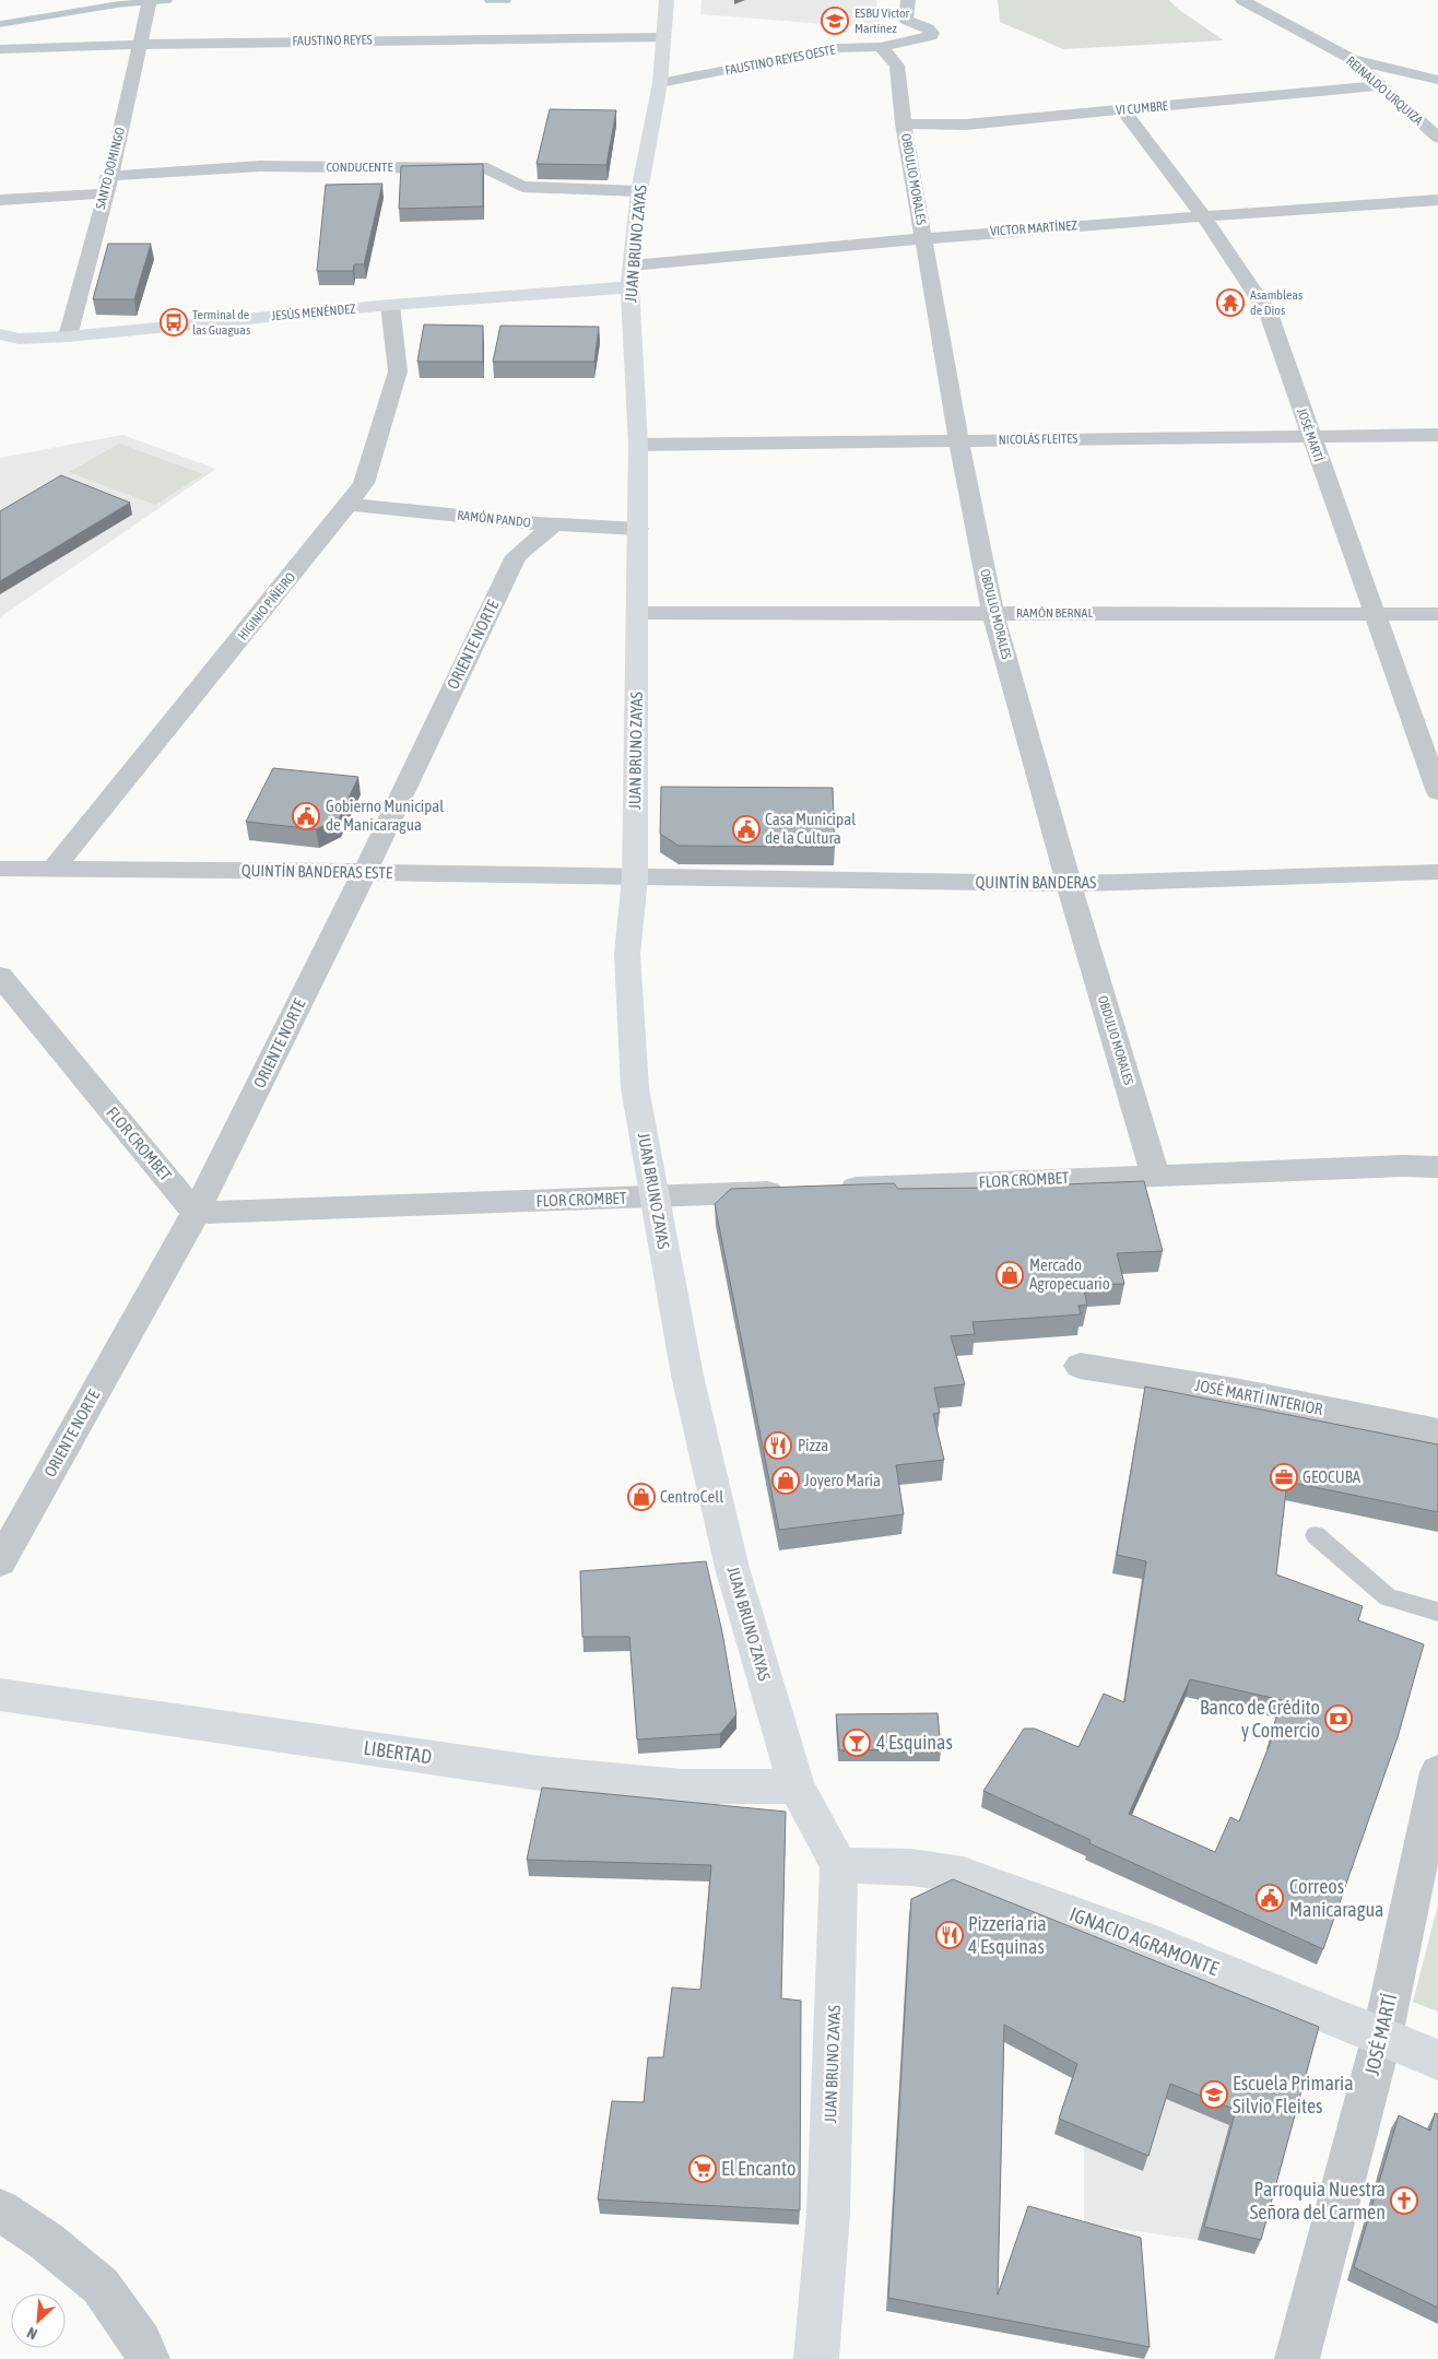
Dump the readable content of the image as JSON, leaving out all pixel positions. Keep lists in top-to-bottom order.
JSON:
{
  "streets": {
    "main road": [
      "JUAN BRUNO ZAYAS",
      "JESÚS MENÉNDEZ",
      "LIBERTAD",
      "IGNACIO AGRAMONTE"
    ],
    "street": [
      "FAUSTINO REYES",
      "FAUSTINO REYES OESTE",
      "REINALDO URQUIZA",
      "VI CUMBRE",
      "CONDUCENTE",
      "SANTO DOMINGO",
      "OBDULIO MORALES",
      "VICTOR MARTÍNEZ",
      "JOSÉ MARTÍ",
      "NICOLÁS FLEITES",
      "RAMÓN PANDO",
      "HIGINIO PIÑEIRO",
      "RAMÓN BERNAL",
      "ORIENTE NORTE",
      "QUINTÍN BANDERAS ESTE",
      "QUINTÍN BANDERAS",
      "FLOR CROMBET",
      "JOSÉ MARTÍ INTERIOR"
    ]
  },
  "crossings": [
    ["FAUSTINO REYES", "SANTO DOMINGO"],
    ["FAUSTINO REYES", "JUAN BRUNO ZAYAS"],
    ["FAUSTINO REYES OESTE", "OBDULIO MORALES"],
    ["FAUSTINO REYES OESTE", "JUAN BRUNO ZAYAS"],
    ["REINALDO URQUIZA", "VI CUMBRE"],
    ["VI CUMBRE", "OBDULIO MORALES"],
    ["VI CUMBRE", "JOSÉ MARTÍ"],
    ["CONDUCENTE", "SANTO DOMINGO"],
    ["CONDUCENTE", "JUAN BRUNO ZAYAS"],
    ["SANTO DOMINGO", "JESÚS MENÉNDEZ"],
    ["OBDULIO MORALES", "VICTOR MARTÍNEZ"],
    ["OBDULIO MORALES", "NICOLÁS FLEITES"],
    ["OBDULIO MORALES", "RAMÓN BERNAL"],
    ["OBDULIO MORALES", "QUINTÍN BANDERAS"],
    ["OBDULIO MORALES", "FLOR CROMBET"],
    ["VICTOR MARTÍNEZ", "JUAN BRUNO ZAYAS"],
    ["VICTOR MARTÍNEZ", "JESÚS MENÉNDEZ"],
    ["VICTOR MARTÍNEZ", "JOSÉ MARTÍ"],
    ["JUAN BRUNO ZAYAS", "JESÚS MENÉNDEZ"],
    ["JUAN BRUNO ZAYAS", "NICOLÁS FLEITES"],
    ["JUAN BRUNO ZAYAS", "RAMÓN PANDO"],
    ["JUAN BRUNO ZAYAS", "RAMÓN BERNAL"],
    ["JUAN BRUNO ZAYAS", "QUINTÍN BANDERAS ESTE"],
    ["JUAN BRUNO ZAYAS", "QUINTÍN BANDERAS"],
    ["JUAN BRUNO ZAYAS", "FLOR CROMBET"],
    ["JUAN BRUNO ZAYAS", "LIBERTAD"],
    ["JUAN BRUNO ZAYAS", "IGNACIO AGRAMONTE"],
    ["JESÚS MENÉNDEZ", "HIGINIO PIÑEIRO"],
    ["JOSÉ MARTÍ", "NICOLÁS FLEITES"],
    ["JOSÉ MARTÍ", "RAMÓN BERNAL"],
    ["JOSÉ MARTÍ", "IGNACIO AGRAMONTE"],
    ["RAMÓN PANDO", "HIGINIO PIÑEIRO"],
    ["RAMÓN PANDO", "ORIENTE NORTE"],
    ["HIGINIO PIÑEIRO", "QUINTÍN BANDERAS ESTE"],
    ["ORIENTE NORTE", "QUINTÍN BANDERAS ESTE"],
    ["ORIENTE NORTE", "FLOR CROMBET"],
    ["QUINTÍN BANDERAS ESTE", "QUINTÍN BANDERAS"]
  ],
  "places": {
    "school or university": ["ESBU Víctor Martínez", "Escuela Primaria Silvio Fleites"],
    "temple": ["Asambleas de Dios"],
    "bus stop": ["Terminal de las Guaguas"],
    "public building": ["Gobierno Municipal de Manicaragua", "Casa Municipal de la Cultura", "Correos Manicaragua"],
    "shop": ["Mercado Agropecuario", "Joyero Maria", "CentroCell"],
    "restaurant": ["Pizza", "Pizzería ria 4 Esquinas"],
    "office": ["GEOCUBA"],
    "bank": ["Banco de Crédito y Comercio"],
    "bar": ["4 Esquinas"],
    "supermarket": ["El Encanto"],
    "church": ["Parroquia Nuestra Señora del Carmen"]
  },
  "north": "bottom left"
}
